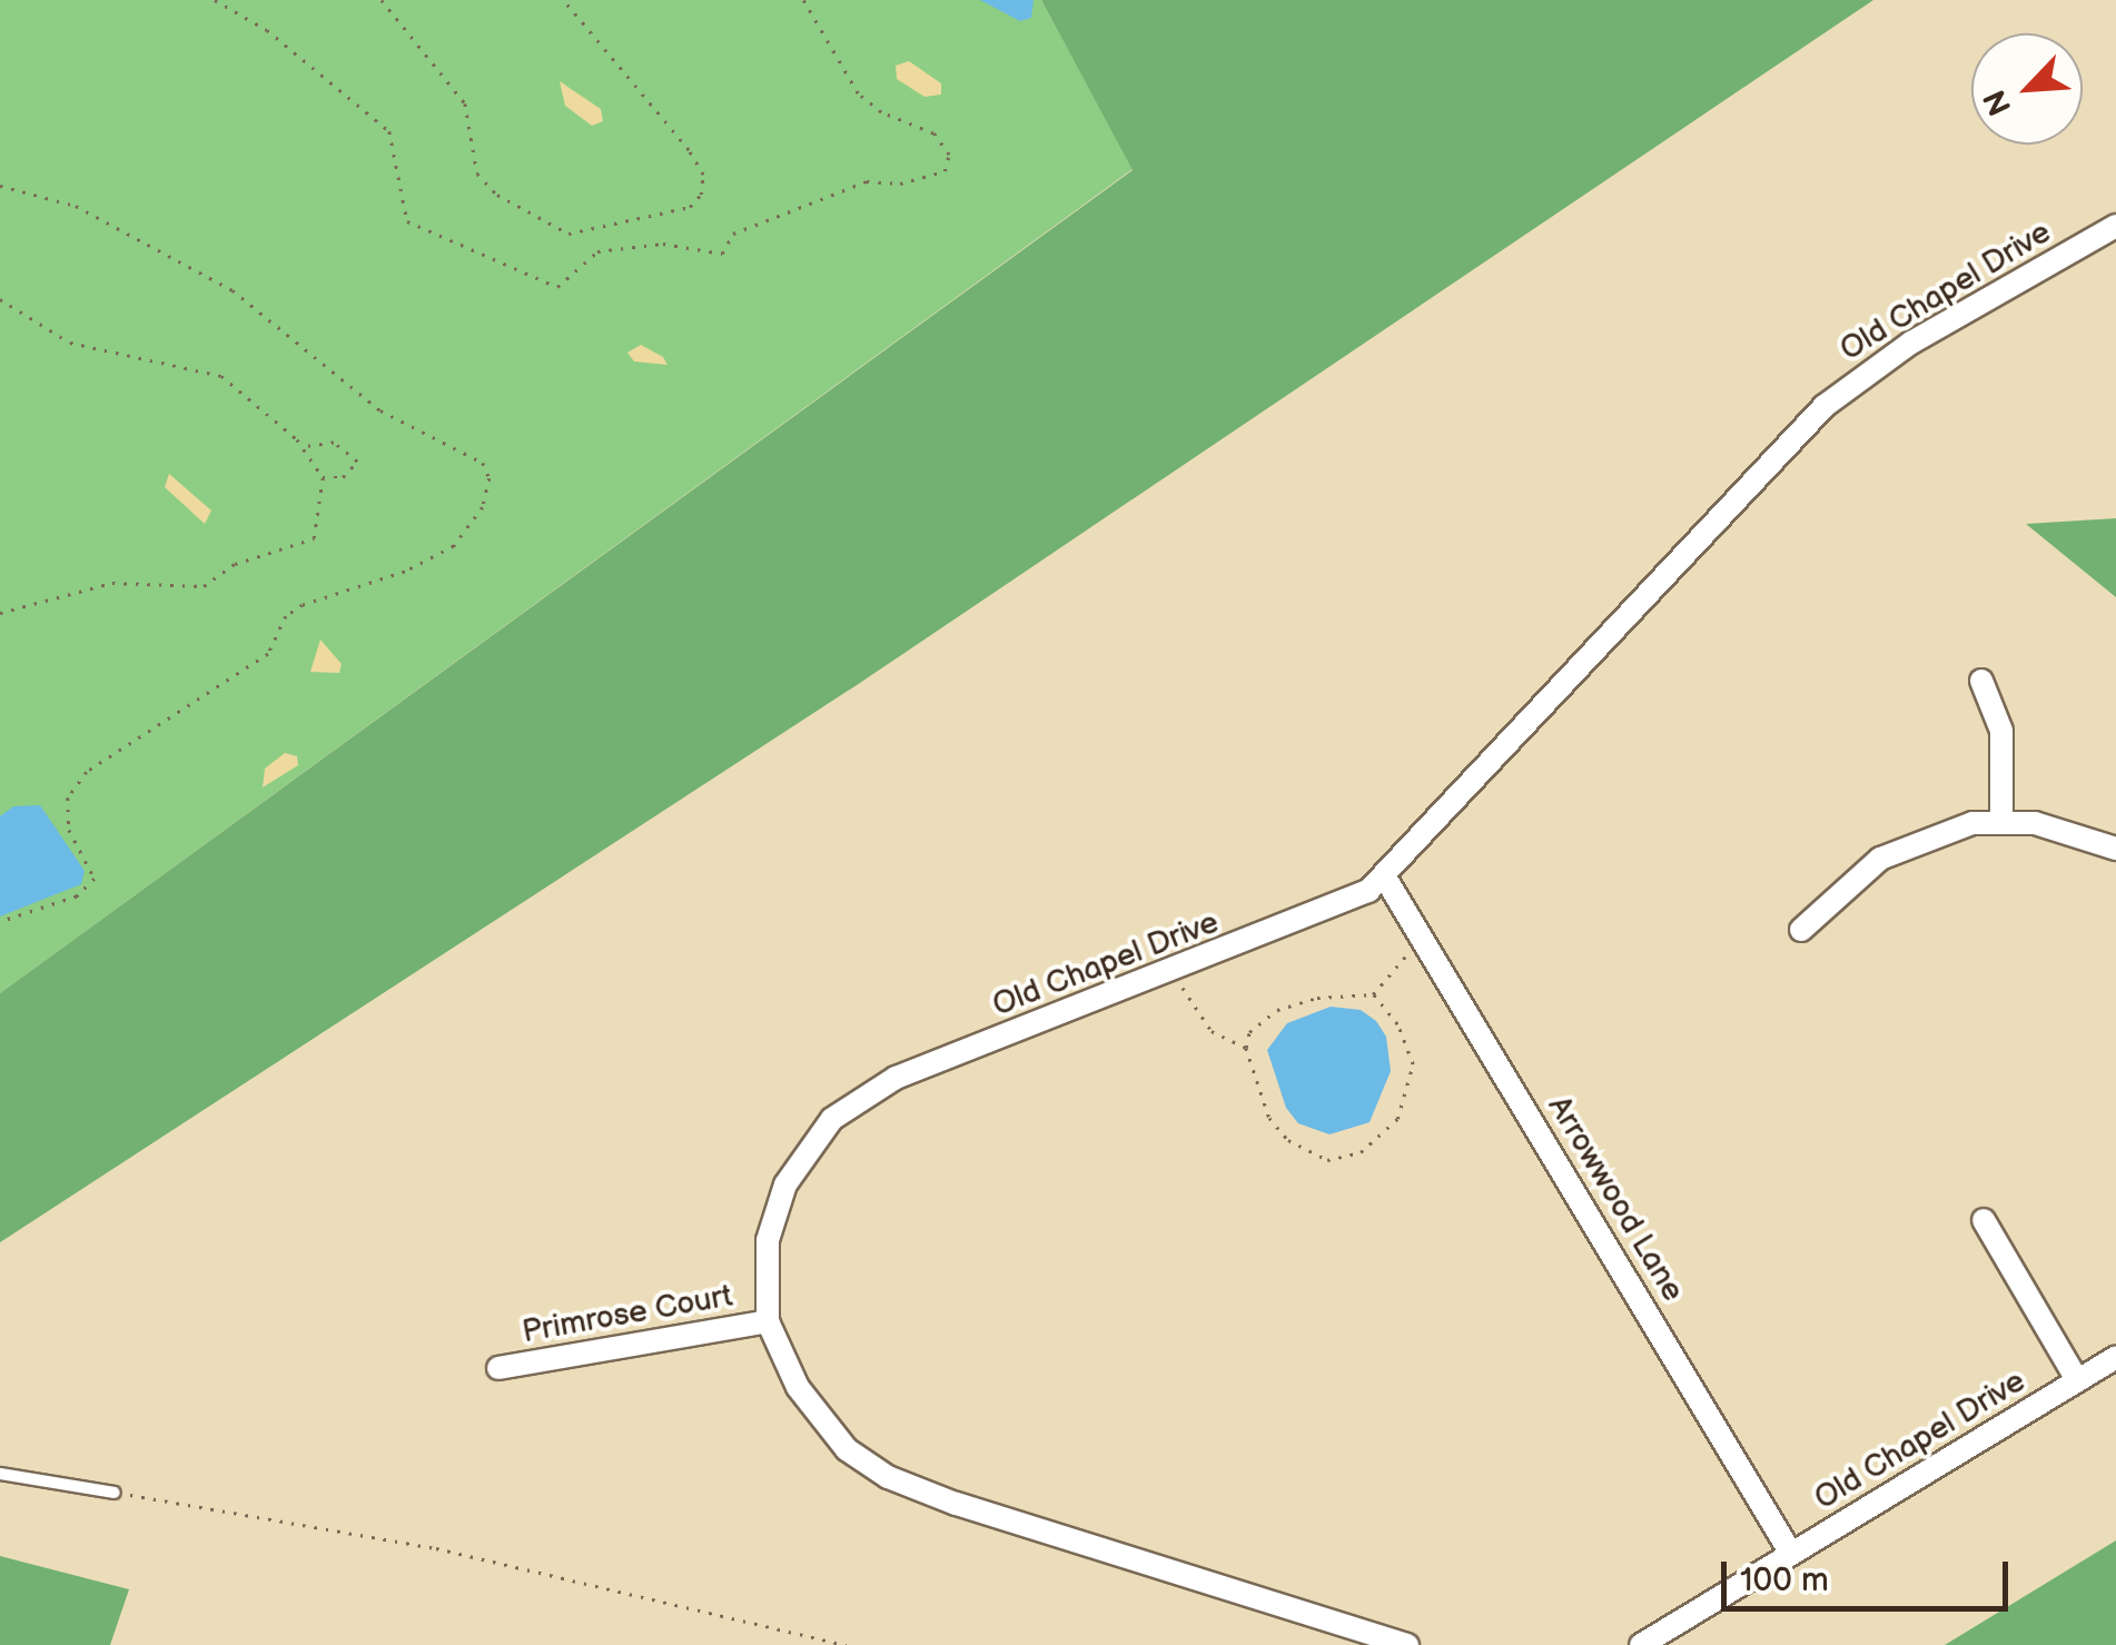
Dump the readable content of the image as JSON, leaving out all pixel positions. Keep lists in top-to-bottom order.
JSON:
{
  "streets": {
    "street": ["Old Chapel Drive", "Arrowwood Lane", "Primrose Court"]
  },
  "crossings": [
    ["Old Chapel Drive", "Arrowwood Lane"],
    ["Old Chapel Drive", "Primrose Court"]
  ],
  "scale_bar": "100 m",
  "north": "bottom left"
}
